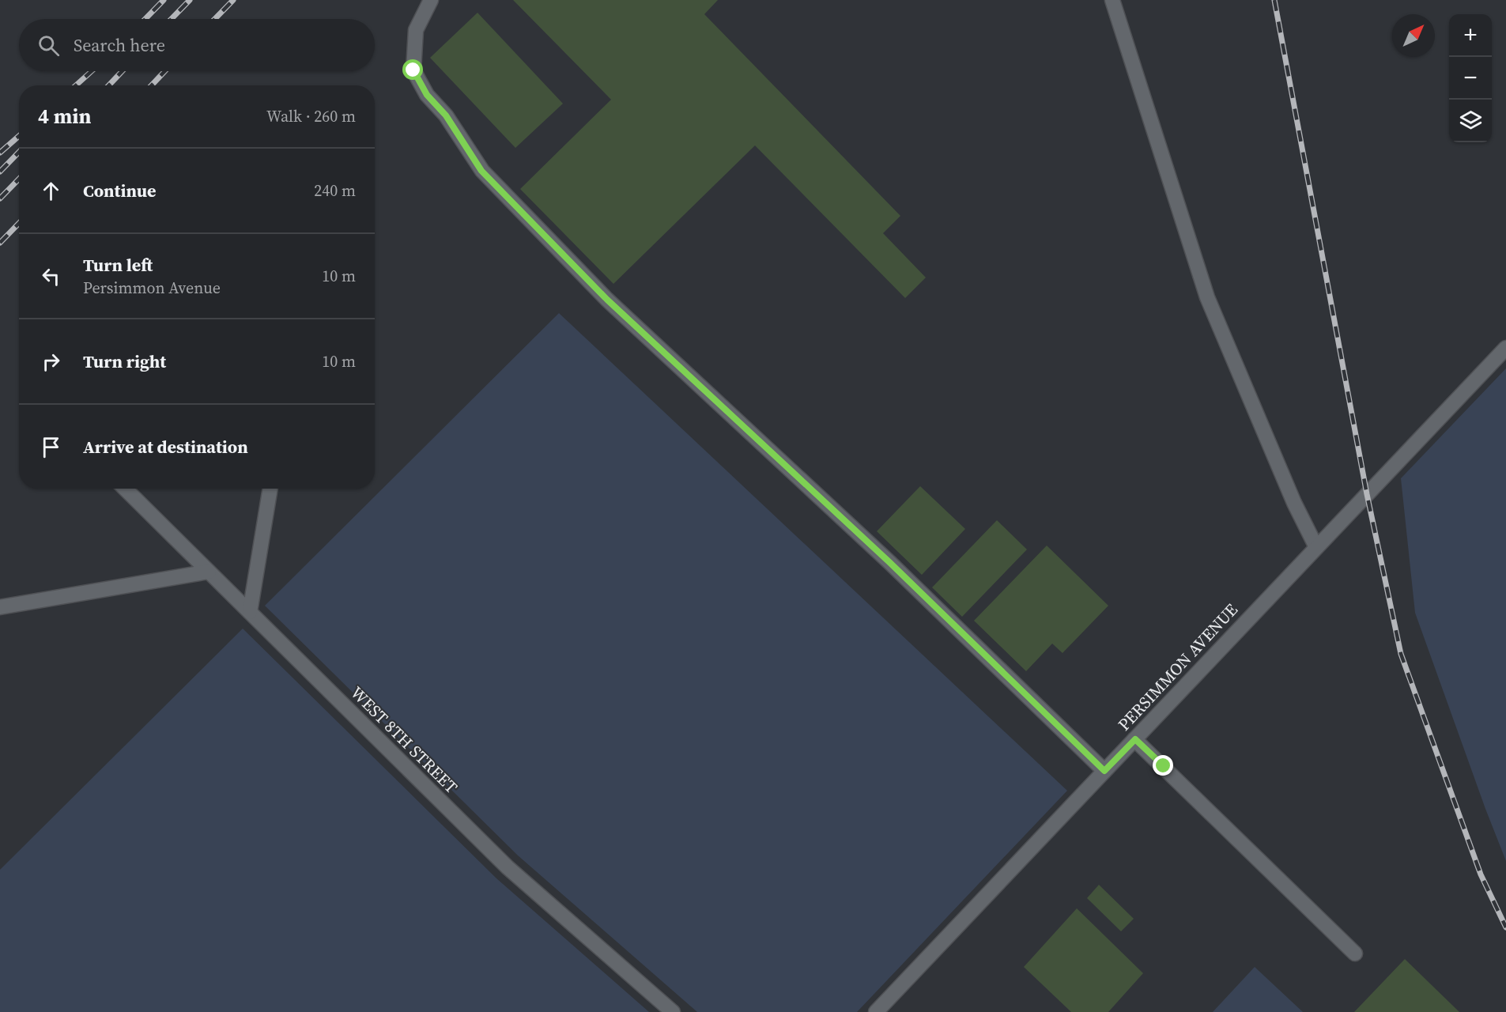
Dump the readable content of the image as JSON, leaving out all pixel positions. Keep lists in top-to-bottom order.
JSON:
{
  "streets": {
    "street": ["PERSIMMON AVENUE", "WEST 8TH STREET"]
  },
  "north": "top right",
  "page": {
    "map_buttons": ["+", "−"],
    "search": "Search here",
    "heading": ["4 min", "Walk · 260 m"],
    "list": [
      ["Continue", "240 m"],
      ["Turn left", "Persimmon Avenue", "10 m"],
      ["Turn right", "10 m"],
      "Arrive at destination"
    ]
  }
}
